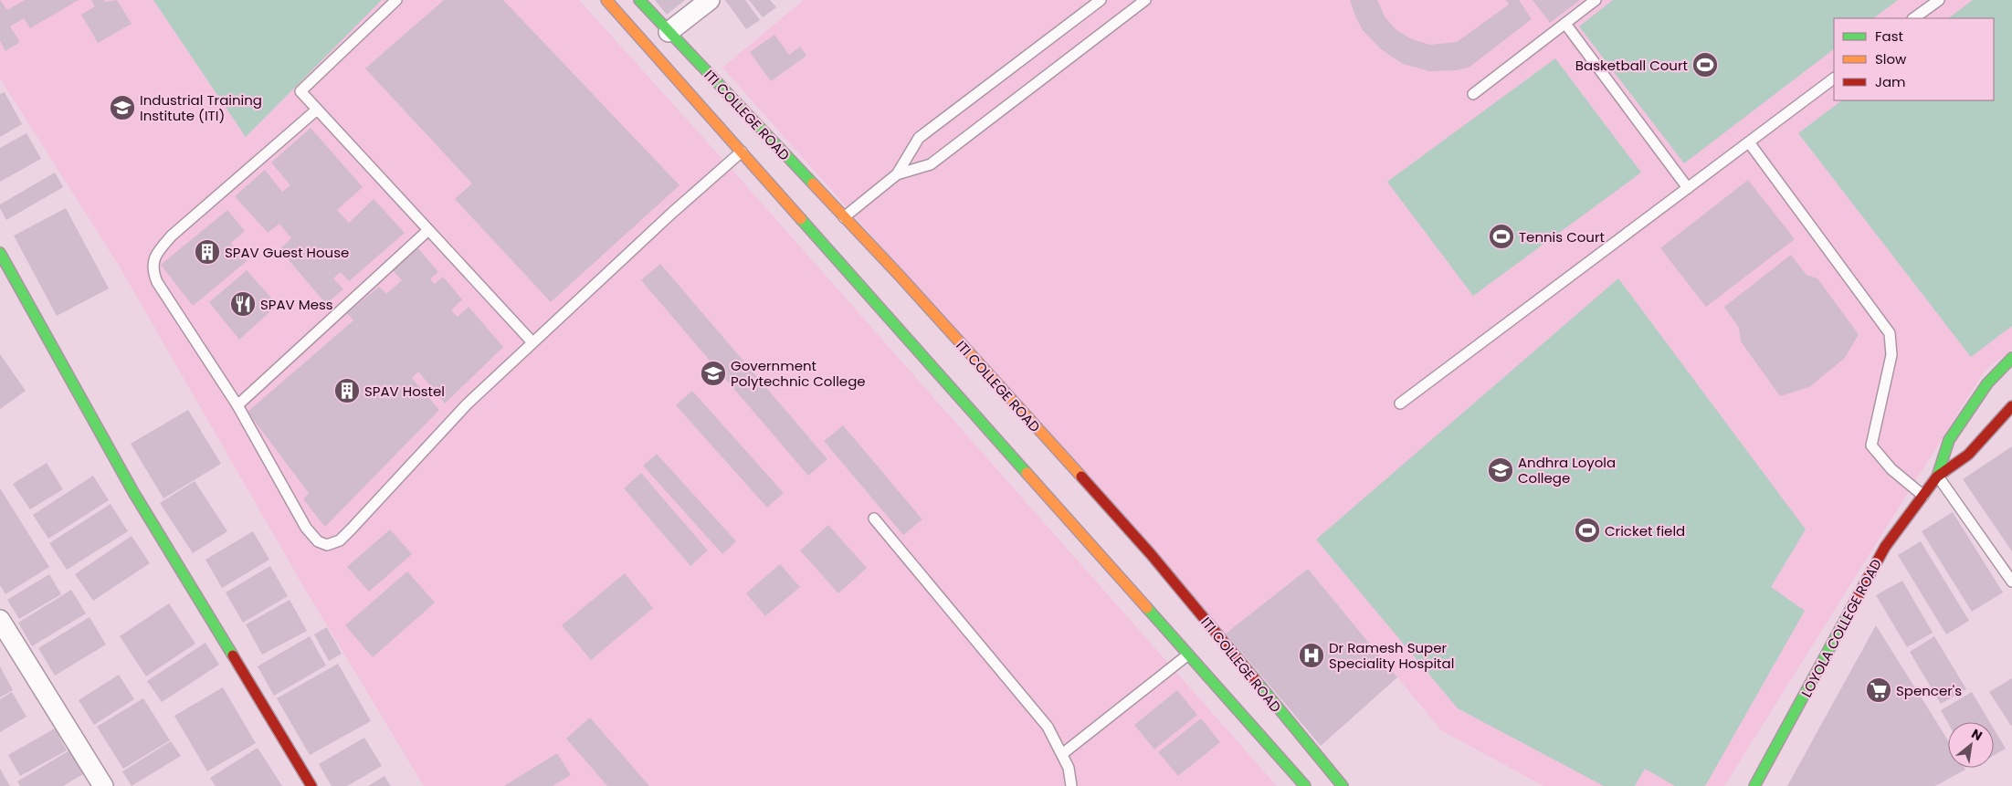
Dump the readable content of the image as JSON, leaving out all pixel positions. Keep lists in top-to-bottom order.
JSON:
{
  "streets": {
    "street": ["ITI COLLEGE ROAD", "LOYOLA COLLEGE ROAD"]
  },
  "places": {
    "sports": ["Basketball Court", "Tennis Court", "Cricket field"],
    "school or university": ["Industrial Training Institute (ITI)", "Government Polytechnic College", "Andhra Loyola College"],
    "building": ["SPAV Guest House", "SPAV Hostel"],
    "restaurant": ["SPAV Mess"],
    "hospital": ["Dr Ramesh Super Speciality Hospital"],
    "supermarket": ["Spencer's"]
  },
  "legend": ["Fast", "Slow", "Jam"],
  "north": "top right"
}
